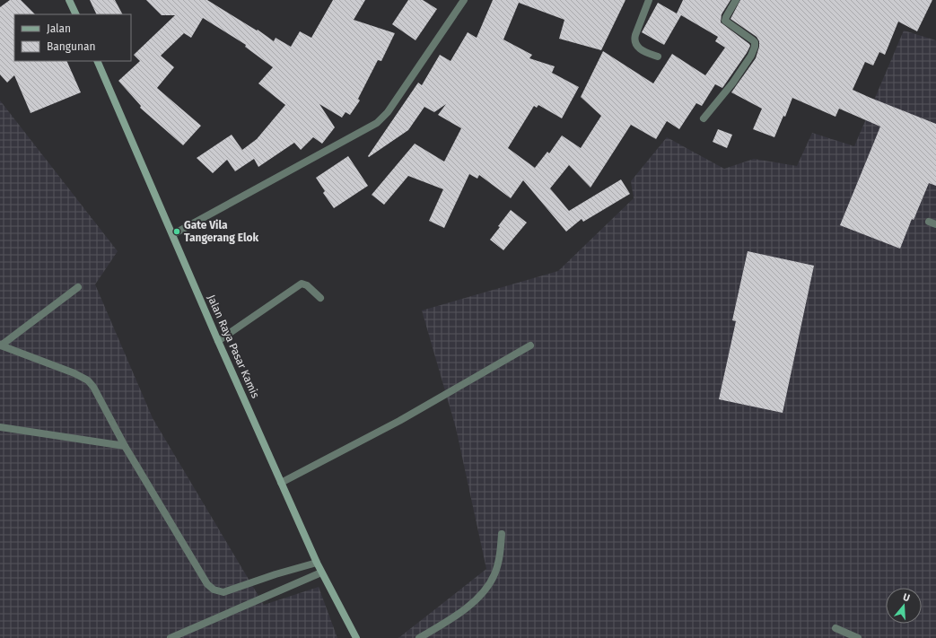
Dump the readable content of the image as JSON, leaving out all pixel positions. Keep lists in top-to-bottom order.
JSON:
{
  "streets": {
    "main road": ["Jalan Raya Pasar Kamis"]
  },
  "places": ["Gate Vila Tangerang Elok"],
  "legend": ["Jalan", "Bangunan"],
  "north": "top"
}
